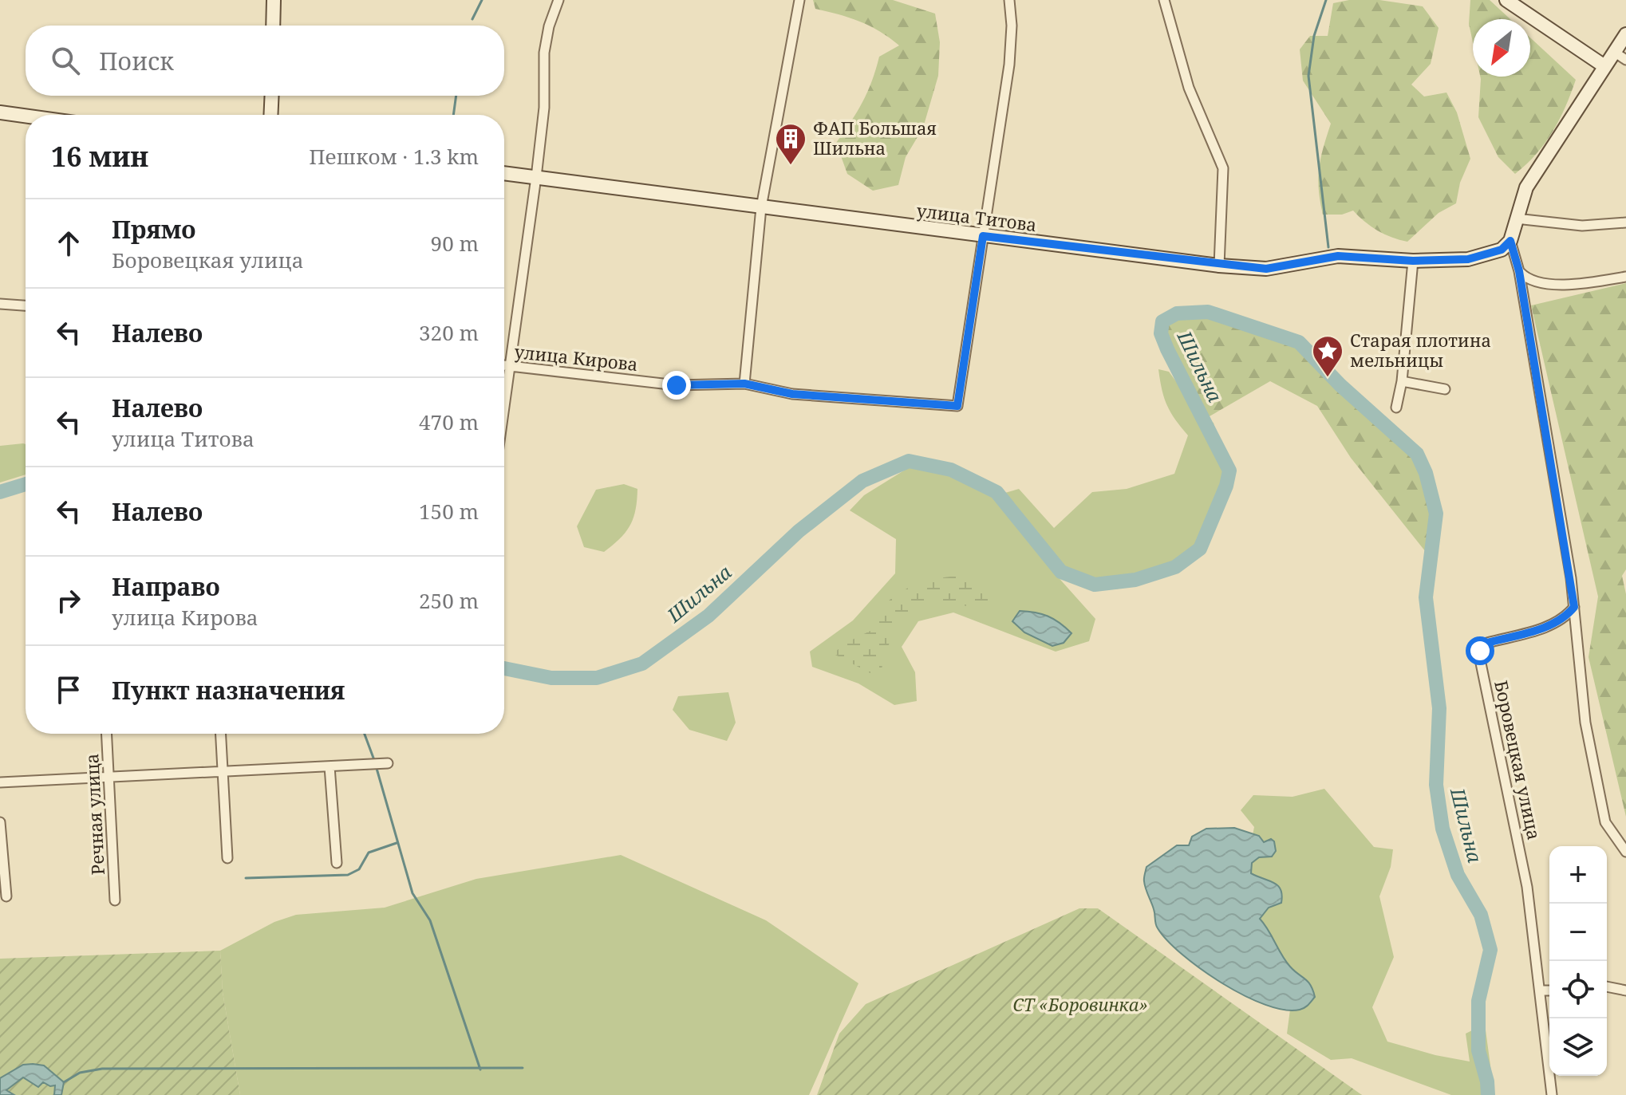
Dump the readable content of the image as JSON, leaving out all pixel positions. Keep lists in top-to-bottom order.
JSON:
{
  "streets": {
    "street": [
      "улица Титова",
      "улица Кирова",
      "Боровецкая улица",
      "Речная улица"
    ]
  },
  "crossings": [
    ["улица Титова", "улица Кирова"]
  ],
  "water": ["Шильна"],
  "parks": ["СТ «Боровинка»"],
  "places": {
    "building": ["ФАП Большая Шильна"],
    "place": ["Старая плотина мельницы"]
  },
  "north": "bottom left",
  "page": {
    "search": "Поиск",
    "heading": ["16 мин", "Пешком · 1.3 km"],
    "list": [
      ["Прямо", "Боровецкая улица", "90 m"],
      ["Налево", "320 m"],
      ["Налево", "улица Титова", "470 m"],
      ["Налево", "150 m"],
      ["Направо", "улица Кирова", "250 m"],
      "Пункт назначения"
    ],
    "map_buttons": ["+", "−"]
  }
}
